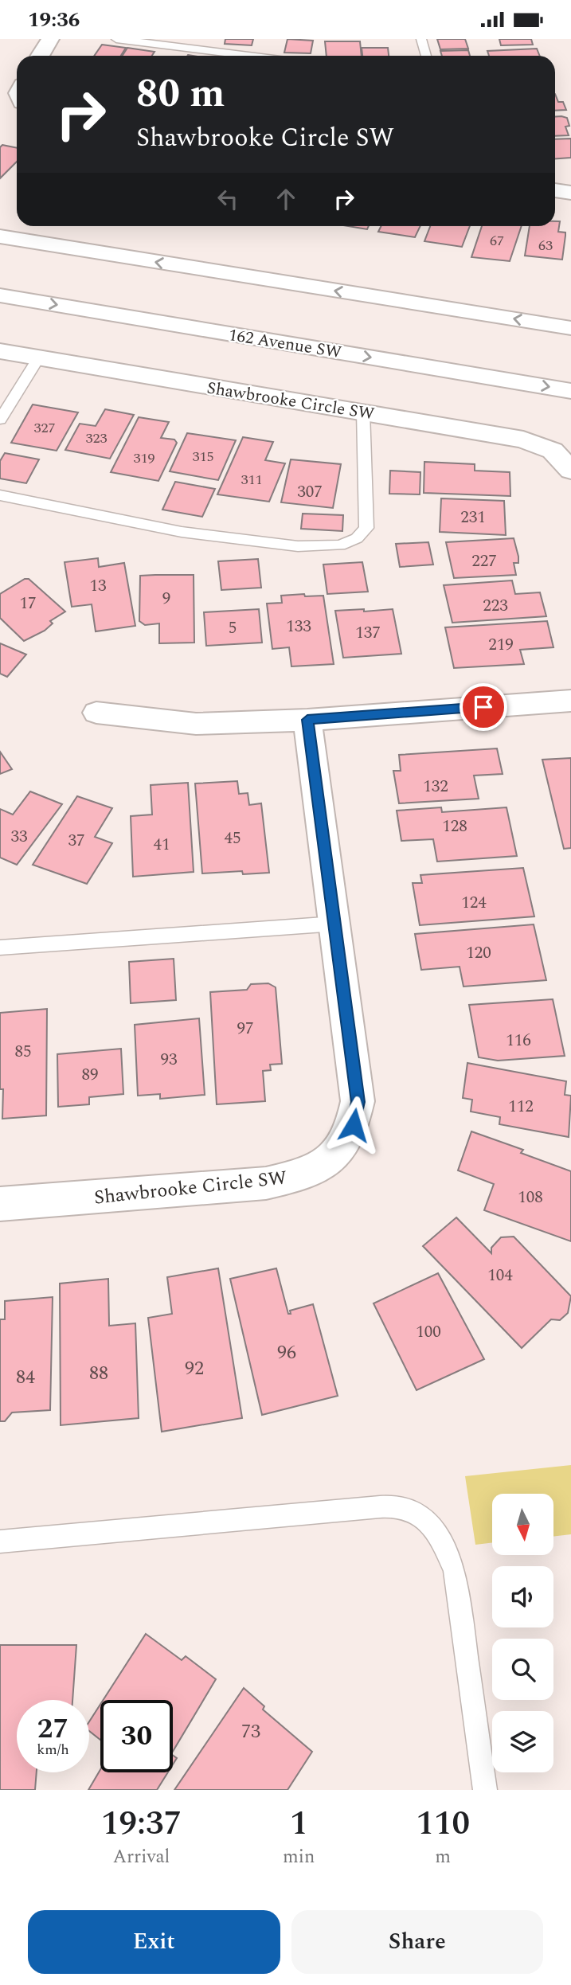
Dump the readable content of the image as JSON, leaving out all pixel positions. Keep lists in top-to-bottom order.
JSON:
{
  "streets": {
    "street": ["162 Avenue SW", "Shawbrooke Circle SW"]
  },
  "house_numbers": [
    "67",
    "63",
    "327",
    "323",
    "315",
    "319",
    "311",
    "307",
    "231",
    "227",
    "13",
    "9",
    "17",
    "223",
    "133",
    "5",
    "137",
    "219",
    "132",
    "128",
    "33",
    "45",
    "37",
    "41",
    "124",
    "120",
    "97",
    "116",
    "85",
    "93",
    "89",
    "112",
    "108",
    "104",
    "100",
    "96",
    "92",
    "88",
    "84",
    "73"
  ],
  "north": "bottom",
  "page": {
    "status": "19:36",
    "turn": ["80 m", "Shawbrooke Circle SW"],
    "speed": "27 km/h",
    "limit": "30",
    "eta": [
      "19:37",
      "Arrival",
      "1",
      "min",
      "110",
      "m"
    ],
    "buttons": ["Exit", "Share"]
  }
}
